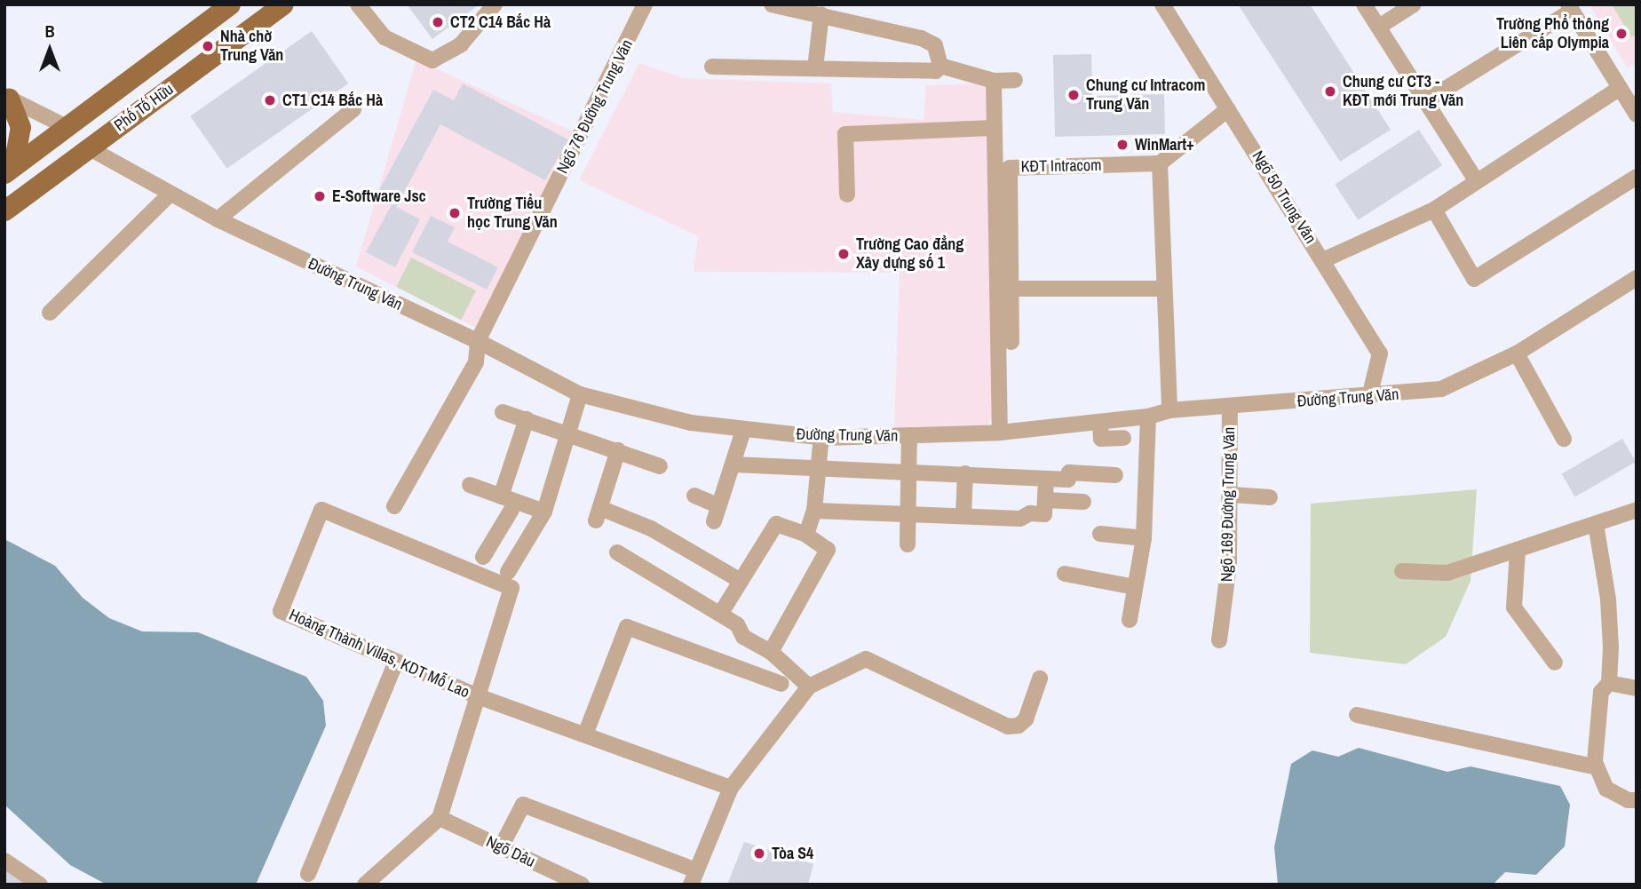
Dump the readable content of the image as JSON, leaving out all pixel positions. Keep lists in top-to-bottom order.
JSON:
{
  "streets": {
    "main road": ["Phố Tố Hữu"],
    "street": [
      "Ngõ 76 Đường Trung Văn",
      "KĐT Intracom",
      "Ngõ 50 Trung Văn",
      "Đường Trung Văn",
      "Ngõ 169 Đường Trung Văn",
      "Hoàng Thành Villas, KDT Mỗ Lao",
      "Ngõ Dâu"
    ]
  },
  "crossings": [
    ["Ngõ 76 Đường Trung Văn", "Đường Trung Văn"],
    ["Phố Tố Hữu", "Đường Trung Văn"],
    ["Ngõ 50 Trung Văn", "Đường Trung Văn"],
    ["Đường Trung Văn", "Ngõ 169 Đường Trung Văn"]
  ],
  "places": [
    "CT2 C14 Bắc Hà",
    "Trường Phổ thông Liên cấp Olympia",
    "Nhà chờ Trung Văn",
    "Chung cư CT3 - KĐT mới Trung Văn",
    "Chung cư Intracom Trung Văn",
    "CT1 C14 Bắc Hà",
    "WinMart+",
    "E-Software Jsc",
    "Trường Tiểu học Trung Văn",
    "Trường Cao đẳng Xây dựng số 1",
    "Tòa S4"
  ],
  "north": "top"
}
